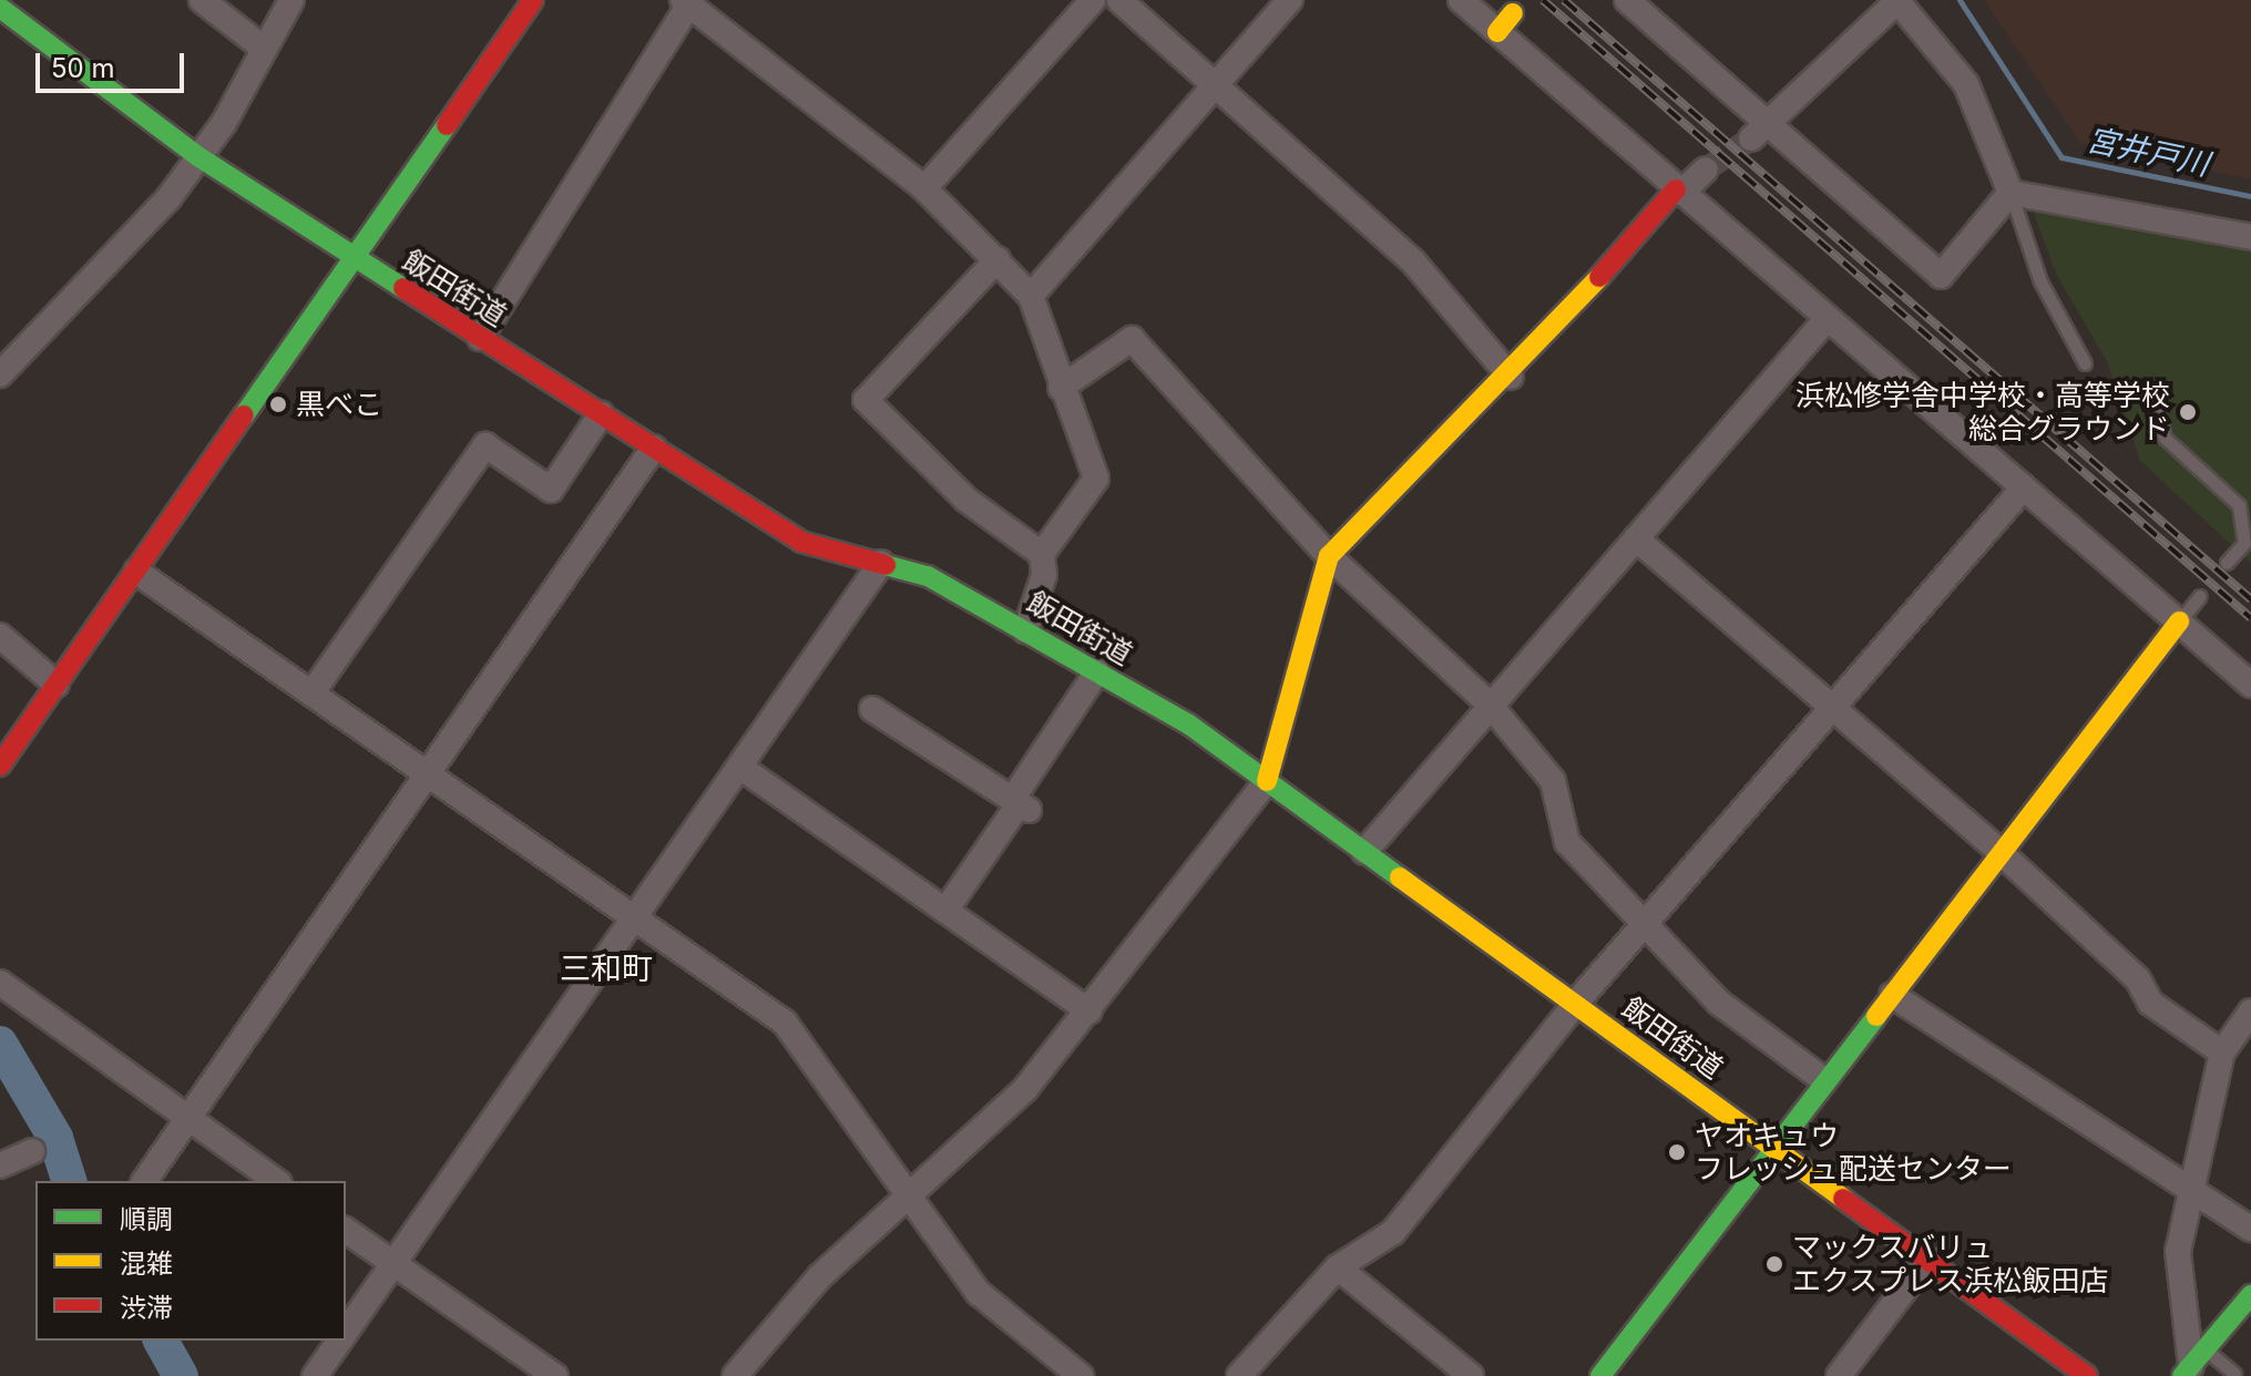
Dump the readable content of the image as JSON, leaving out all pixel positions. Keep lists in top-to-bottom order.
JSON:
{
  "streets": {
    "street": ["飯田街道"]
  },
  "districts": ["三和町"],
  "water": ["宮井戸川"],
  "places": [
    "黒べこ",
    "浜松修学舎中学校・高等学校 総合グラウンド",
    "ヤオキュウ フレッシュ配送センター",
    "マックスバリュ エクスプレス浜松飯田店"
  ],
  "legend": ["順調", "混雑", "渋滞"],
  "scale_bar": "50 m"
}
